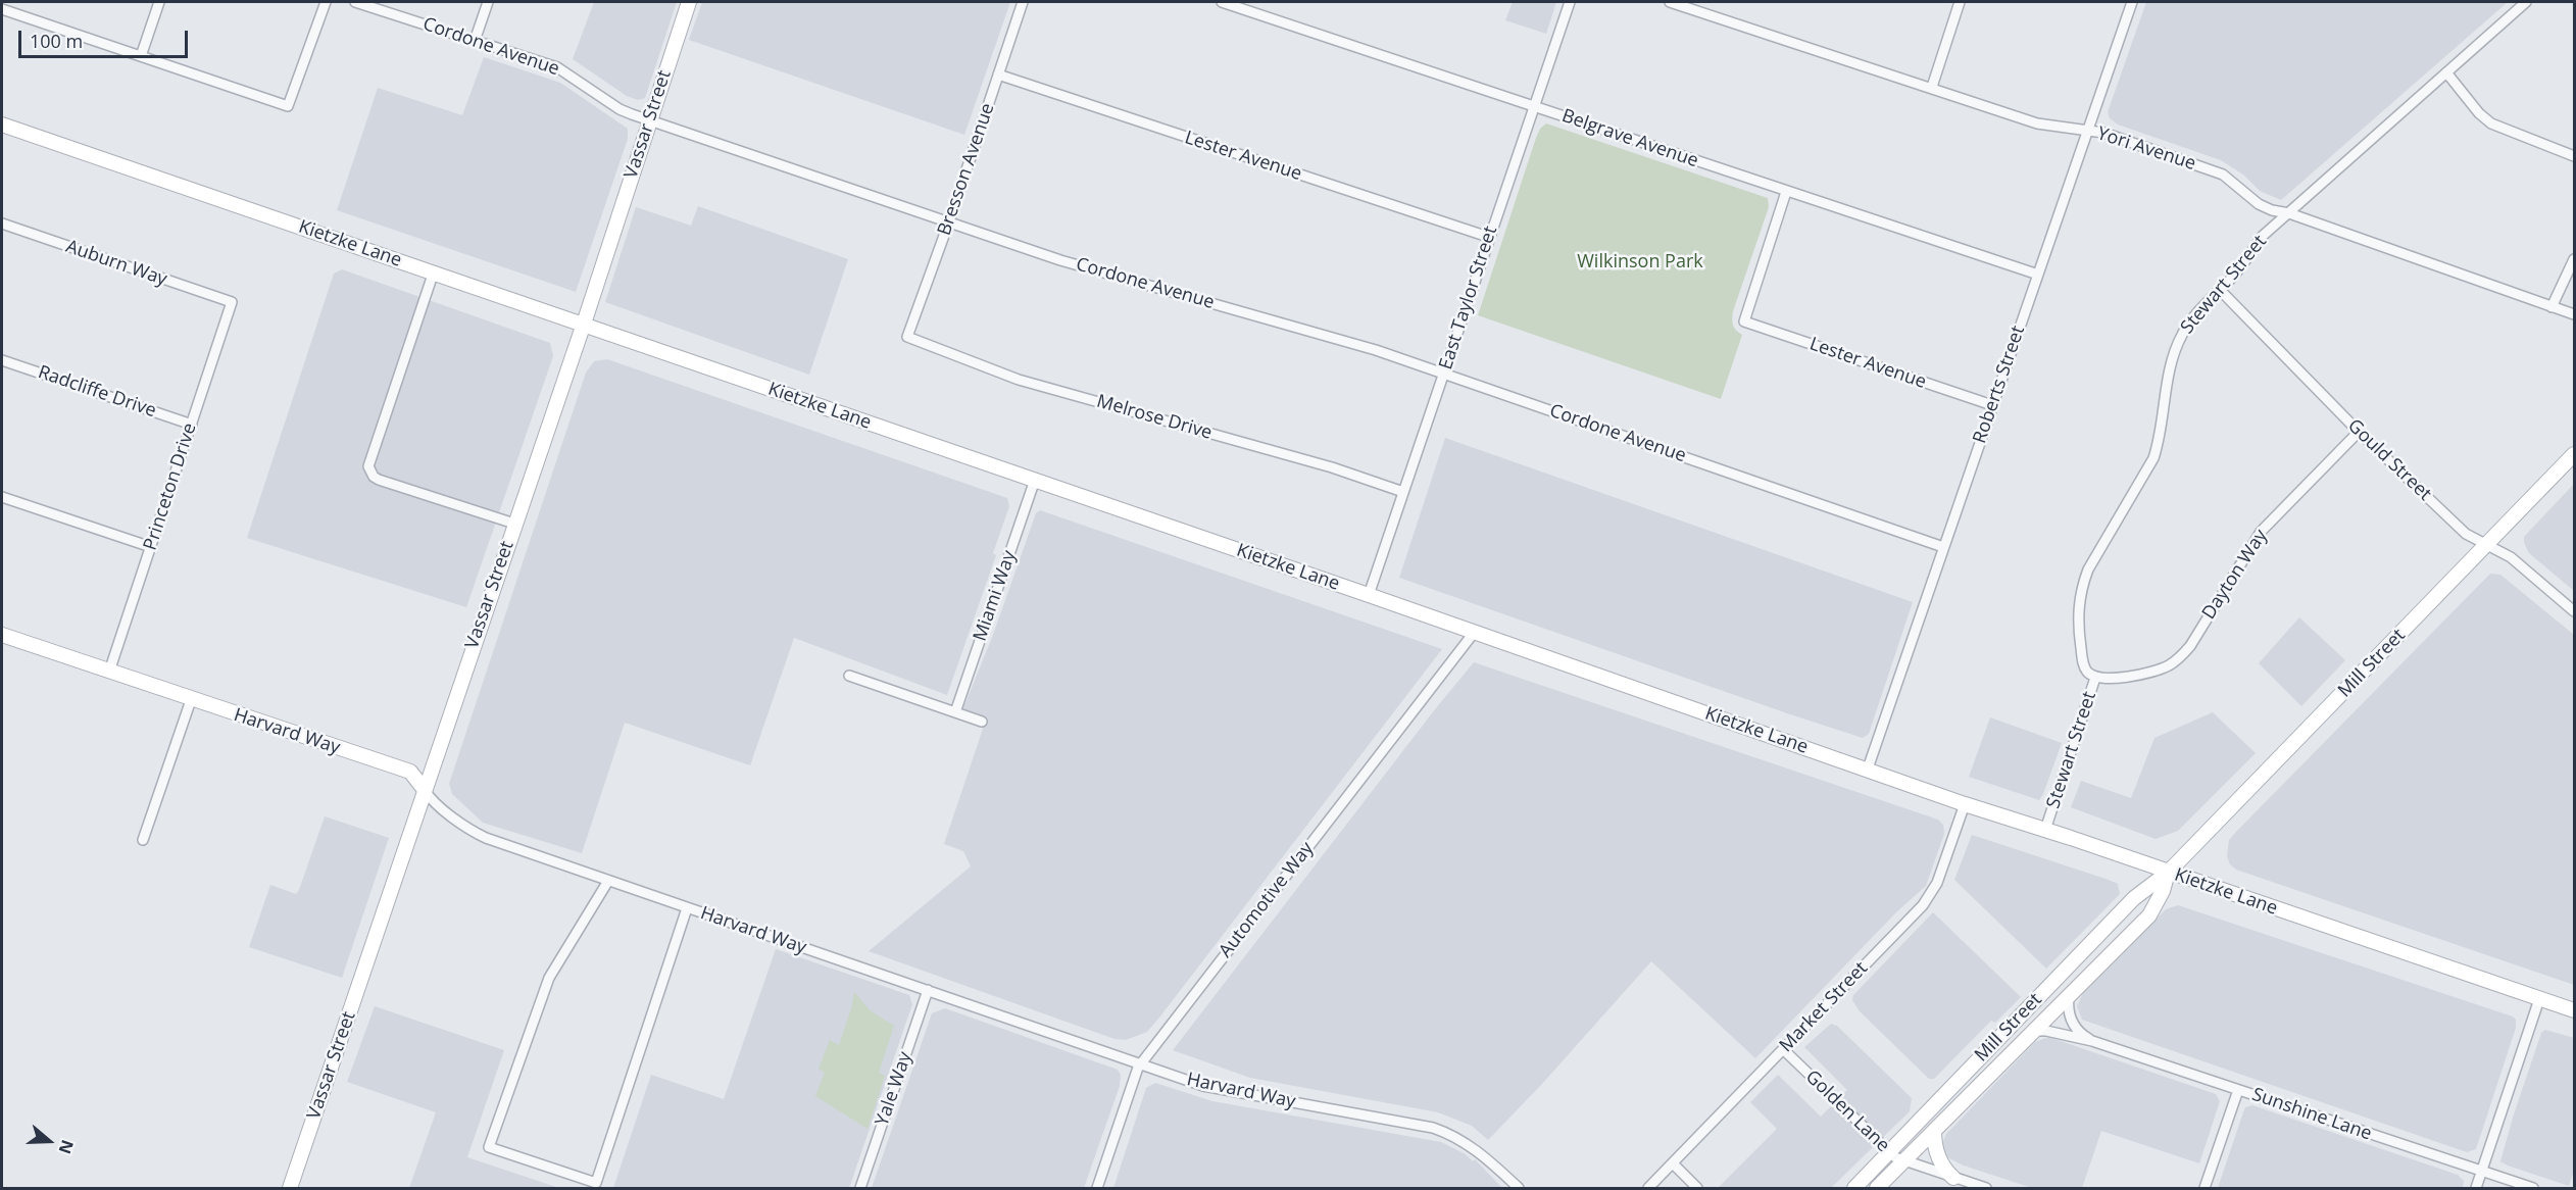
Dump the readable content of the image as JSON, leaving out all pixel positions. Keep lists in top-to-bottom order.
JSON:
{
  "streets": {
    "main road": [
      "Vassar Street",
      "Kietzke Lane",
      "Mill Street",
      "Harvard Way"
    ],
    "street": [
      "Cordone Avenue",
      "Belgrave Avenue",
      "Yori Avenue",
      "Lester Avenue",
      "Bresson Avenue",
      "Auburn Way",
      "Stewart Street",
      "East Taylor Street",
      "Roberts Street",
      "Radcliffe Drive",
      "Melrose Drive",
      "Gould Street",
      "Princeton Drive",
      "Dayton Way",
      "Miami Way",
      "Automotive Way",
      "Market Street",
      "Yale Way",
      "Golden Lane",
      "Sunshine Lane"
    ]
  },
  "crossings": [
    ["Cordone Avenue", "Vassar Street"],
    ["Cordone Avenue", "Bresson Avenue"],
    ["Cordone Avenue", "East Taylor Street"],
    ["Cordone Avenue", "Roberts Street"],
    ["Vassar Street", "Kietzke Lane"],
    ["Vassar Street", "Harvard Way"],
    ["Belgrave Avenue", "Lester Avenue"],
    ["Belgrave Avenue", "East Taylor Street"],
    ["Belgrave Avenue", "Roberts Street"],
    ["Yori Avenue", "Stewart Street"],
    ["Yori Avenue", "Roberts Street"],
    ["Lester Avenue", "Bresson Avenue"],
    ["Lester Avenue", "East Taylor Street"],
    ["Lester Avenue", "Roberts Street"],
    ["Bresson Avenue", "Melrose Drive"],
    ["Kietzke Lane", "Stewart Street"],
    ["Kietzke Lane", "East Taylor Street"],
    ["Kietzke Lane", "Roberts Street"],
    ["Kietzke Lane", "Miami Way"],
    ["Kietzke Lane", "Mill Street"],
    ["Kietzke Lane", "Automotive Way"],
    ["Kietzke Lane", "Market Street"],
    ["Auburn Way", "Princeton Drive"],
    ["Stewart Street", "Gould Street"],
    ["Stewart Street", "Dayton Way"],
    ["East Taylor Street", "Melrose Drive"],
    ["Radcliffe Drive", "Princeton Drive"],
    ["Gould Street", "Dayton Way"],
    ["Gould Street", "Mill Street"],
    ["Princeton Drive", "Harvard Way"],
    ["Mill Street", "Golden Lane"],
    ["Mill Street", "Sunshine Lane"],
    ["Harvard Way", "Automotive Way"],
    ["Harvard Way", "Yale Way"],
    ["Market Street", "Golden Lane"]
  ],
  "parks": ["Wilkinson Park"],
  "scale_bar": "100 m",
  "north": "right"
}
